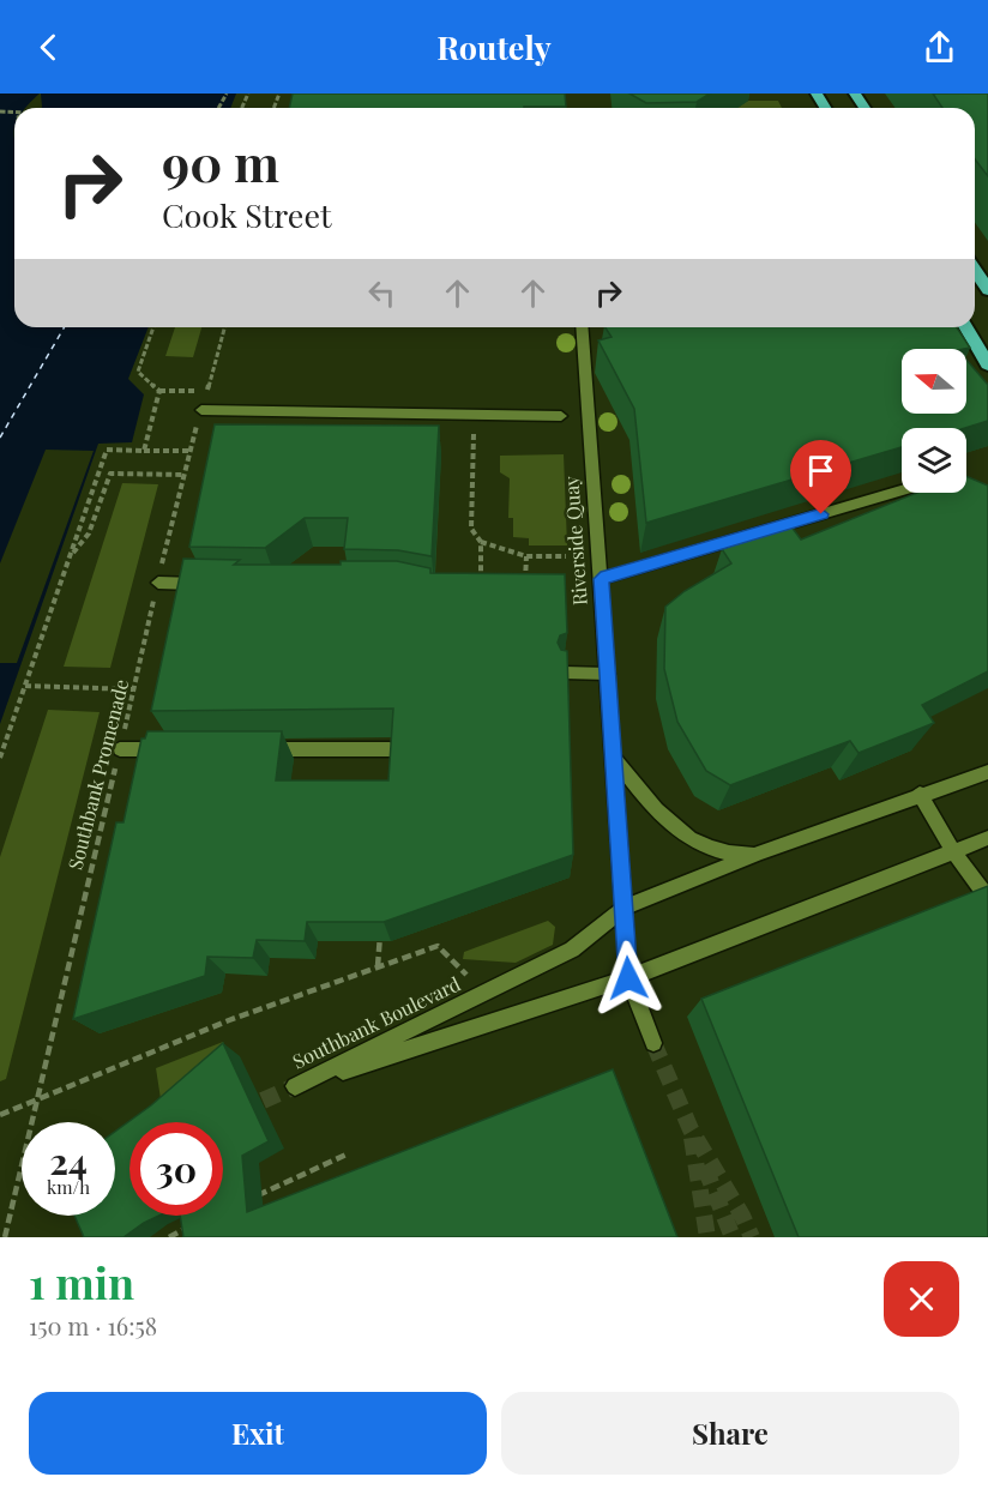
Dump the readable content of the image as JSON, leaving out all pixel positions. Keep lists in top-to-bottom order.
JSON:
{
  "streets": {
    "street": ["Riverside Quay", "Southbank Boulevard"],
    "path": ["Southbank Promenade"]
  },
  "crossings": [
    ["Riverside Quay", "Southbank Boulevard"]
  ],
  "north": "left",
  "page": {
    "header": "Routely",
    "turn": ["90 m", "Cook Street"],
    "speed": "24 km/h",
    "limit": "30",
    "heading": ["1 min", "150 m · 16:58"],
    "buttons": ["Exit", "Share"]
  }
}
